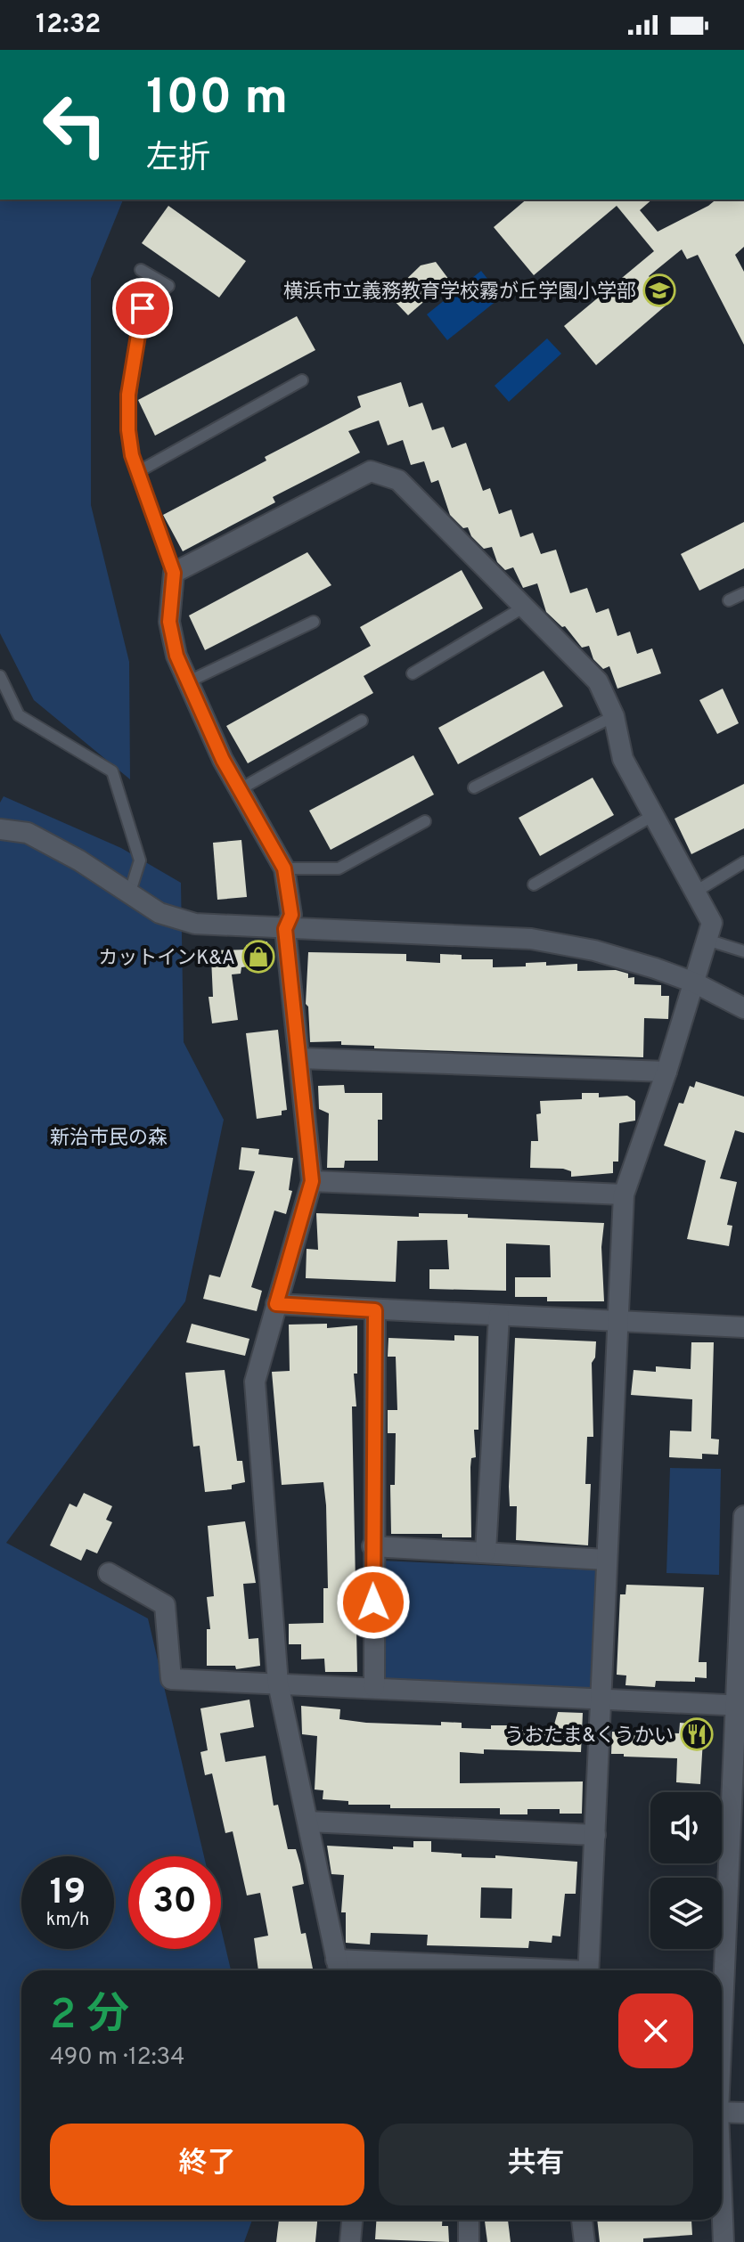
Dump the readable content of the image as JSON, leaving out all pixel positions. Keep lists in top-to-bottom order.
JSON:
{
  "parks": ["新治市民の森"],
  "places": {
    "school or university": ["横浜市立義務教育学校霧が丘学園小学部"],
    "shop": ["カットインK&A"],
    "restaurant": ["うおたま&くうかい"]
  },
  "page": {
    "status": "12:32",
    "turn": ["100 m", "左折"],
    "speed": "19 km/h",
    "limit": "30",
    "heading": ["2 分", "490 m · 12:34"],
    "buttons": ["終了", "共有"]
  }
}
